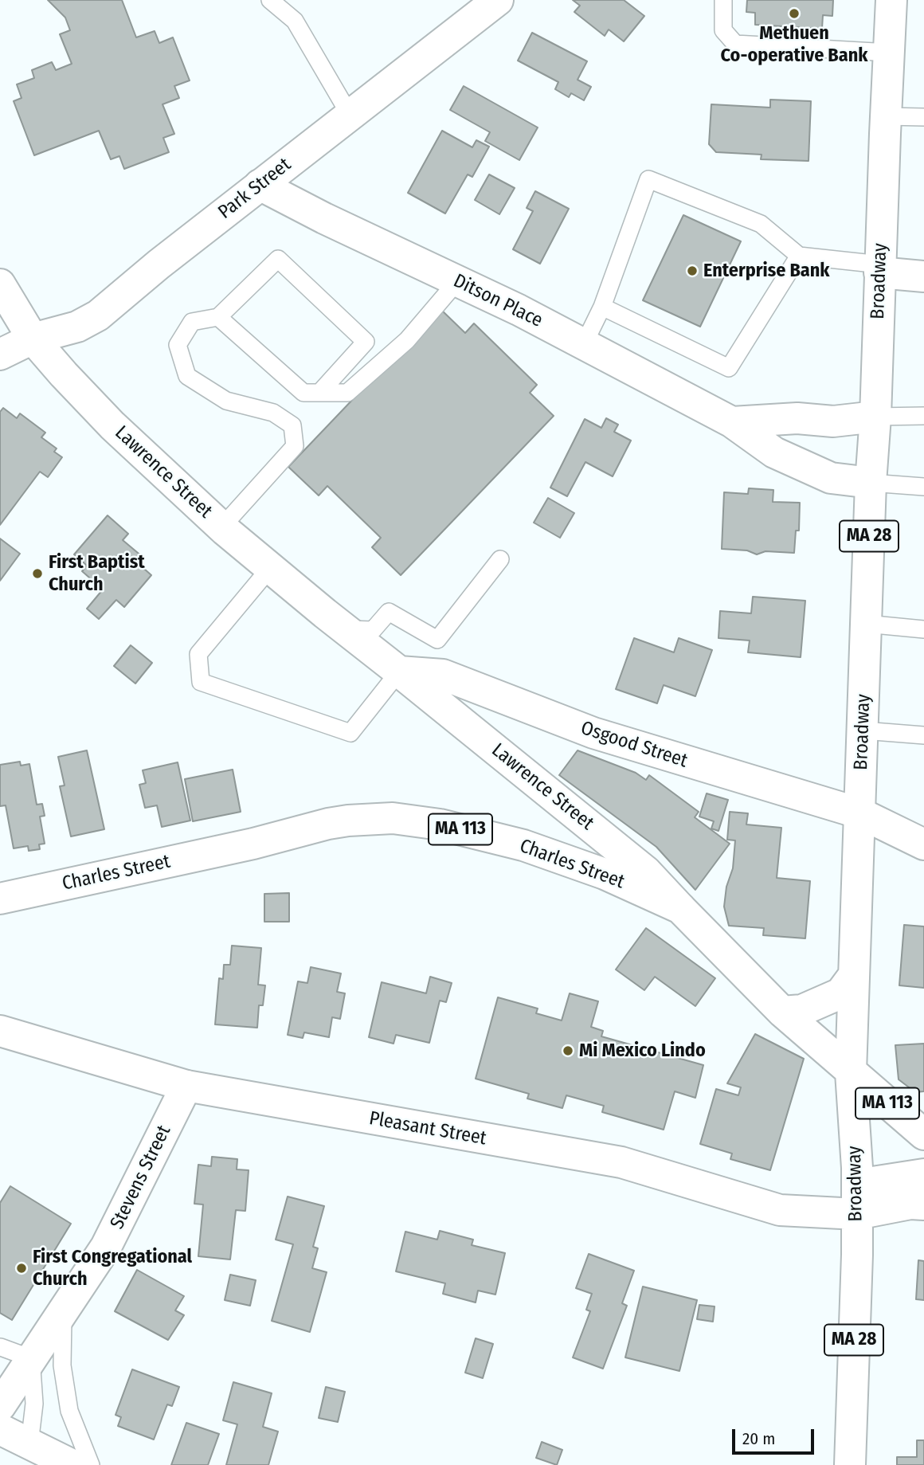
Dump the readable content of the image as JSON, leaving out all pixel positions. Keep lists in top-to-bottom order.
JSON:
{
  "streets": {
    "main road": [
      "Park Street",
      "Broadway",
      "Ditson Place",
      "Lawrence Street",
      "MA 28",
      "Osgood Street",
      "MA 113",
      "Charles Street",
      "Pleasant Street",
      "Stevens Street"
    ]
  },
  "crossings": [
    ["Park Street", "Ditson Place"],
    ["Park Street", "Lawrence Street"],
    ["Broadway", "Ditson Place"],
    ["Broadway", "Osgood Street"],
    ["Broadway", "MA 113"],
    ["Broadway", "Charles Street"],
    ["Broadway", "Pleasant Street"],
    ["Lawrence Street", "Osgood Street"],
    ["Lawrence Street", "Charles Street"],
    ["MA 113", "Charles Street"],
    ["Pleasant Street", "Stevens Street"]
  ],
  "places": [
    "Methuen Co-operative Bank",
    "Enterprise Bank",
    "First Baptist Church",
    "Mi Mexico Lindo",
    "First Congregational Church"
  ],
  "scale_bar": "20 m"
}
